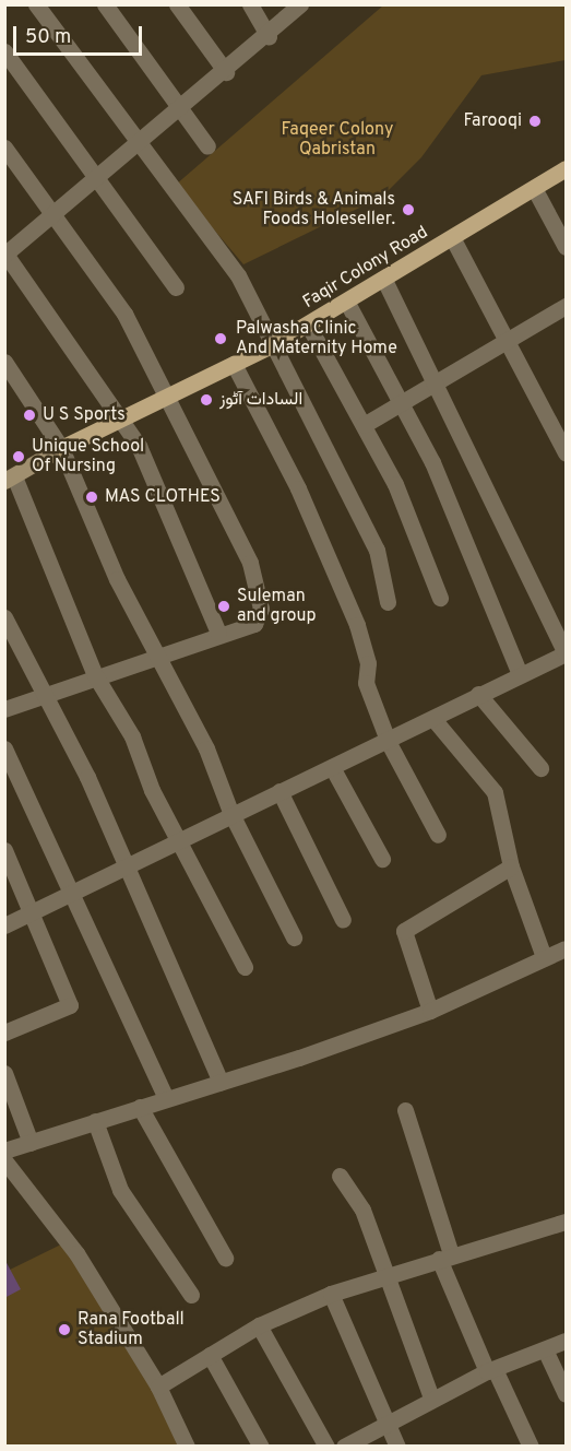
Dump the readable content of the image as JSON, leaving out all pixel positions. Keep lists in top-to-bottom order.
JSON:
{
  "streets": {
    "main road": ["Faqir Colony Road"]
  },
  "parks": ["Faqeer Colony Qabristan"],
  "places": [
    "Farooqi",
    "SAFI Birds & Animals Foods Holeseller.",
    "Palwasha Clinic And Maternity Home",
    "السادات آٹوز",
    "U S Sports",
    "Unique School Of Nursing",
    "MAS CLOTHES",
    "Suleman and group",
    "Rana Football Stadium"
  ],
  "scale_bar": "50 m"
}
